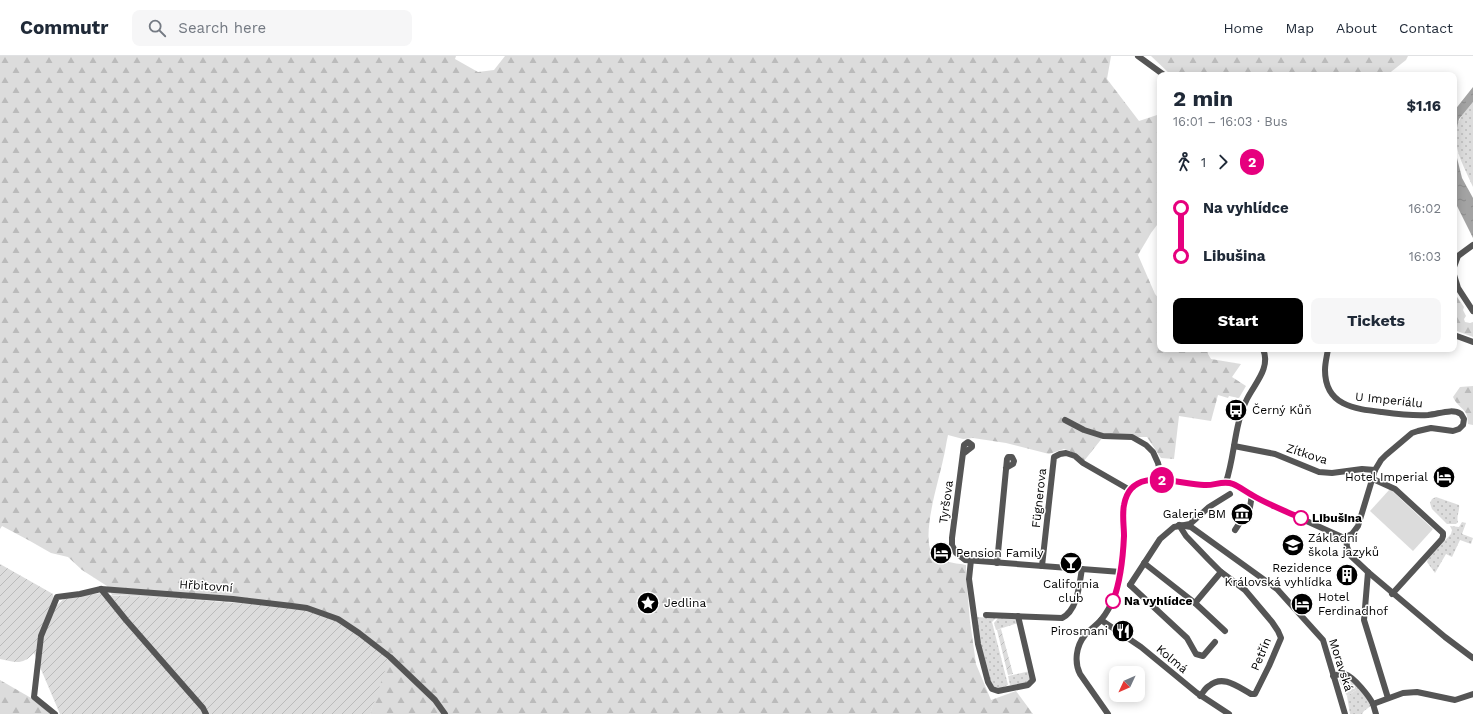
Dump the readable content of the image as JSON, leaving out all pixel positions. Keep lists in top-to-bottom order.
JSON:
{
  "streets": {
    "street": [
      "U Imperiálu",
      "Zítkova",
      "Fügnerova",
      "Tyršova",
      "Hřbitovní",
      "Petřín",
      "Kolmá",
      "Moravská"
    ]
  },
  "crossings": [
    ["U Imperiálu", "Zítkova"],
    ["Fügnerova", "Tyršova"],
    ["Petřín", "Kolmá"],
    ["Petřín", "Moravská"]
  ],
  "places": {
    "bus stop": ["Černý Kůň"],
    "hotel": ["Hotel Imperial", "Pension Family", "Hotel Ferdinadhof"],
    "museum": ["Galerie BM"],
    "other": ["Libušina", "Na vyhlídce"],
    "school or university": ["Základní škola jazyků"],
    "bar": ["California club"],
    "building": ["Rezidence Královská vyhlídka"],
    "place": ["Jedlina"],
    "restaurant": ["Pirosmani"]
  },
  "lines": ["bus line 2"],
  "north": "bottom left",
  "page": {
    "header": "Commutr",
    "search": "Search here",
    "nav": [
      "Home",
      "Map",
      "About",
      "Contact"
    ],
    "on_map": "2",
    "heading": ["2 min", "16:01 – 16:03 · Bus", "$1.16"],
    "legs": ["1", "2"],
    "list": [
      {
        "name": "Na vyhlídce",
        "value": "16:02"
      },
      {
        "name": "Libušina",
        "value": "16:03"
      }
    ],
    "buttons": ["Start", "Tickets"]
  }
}
